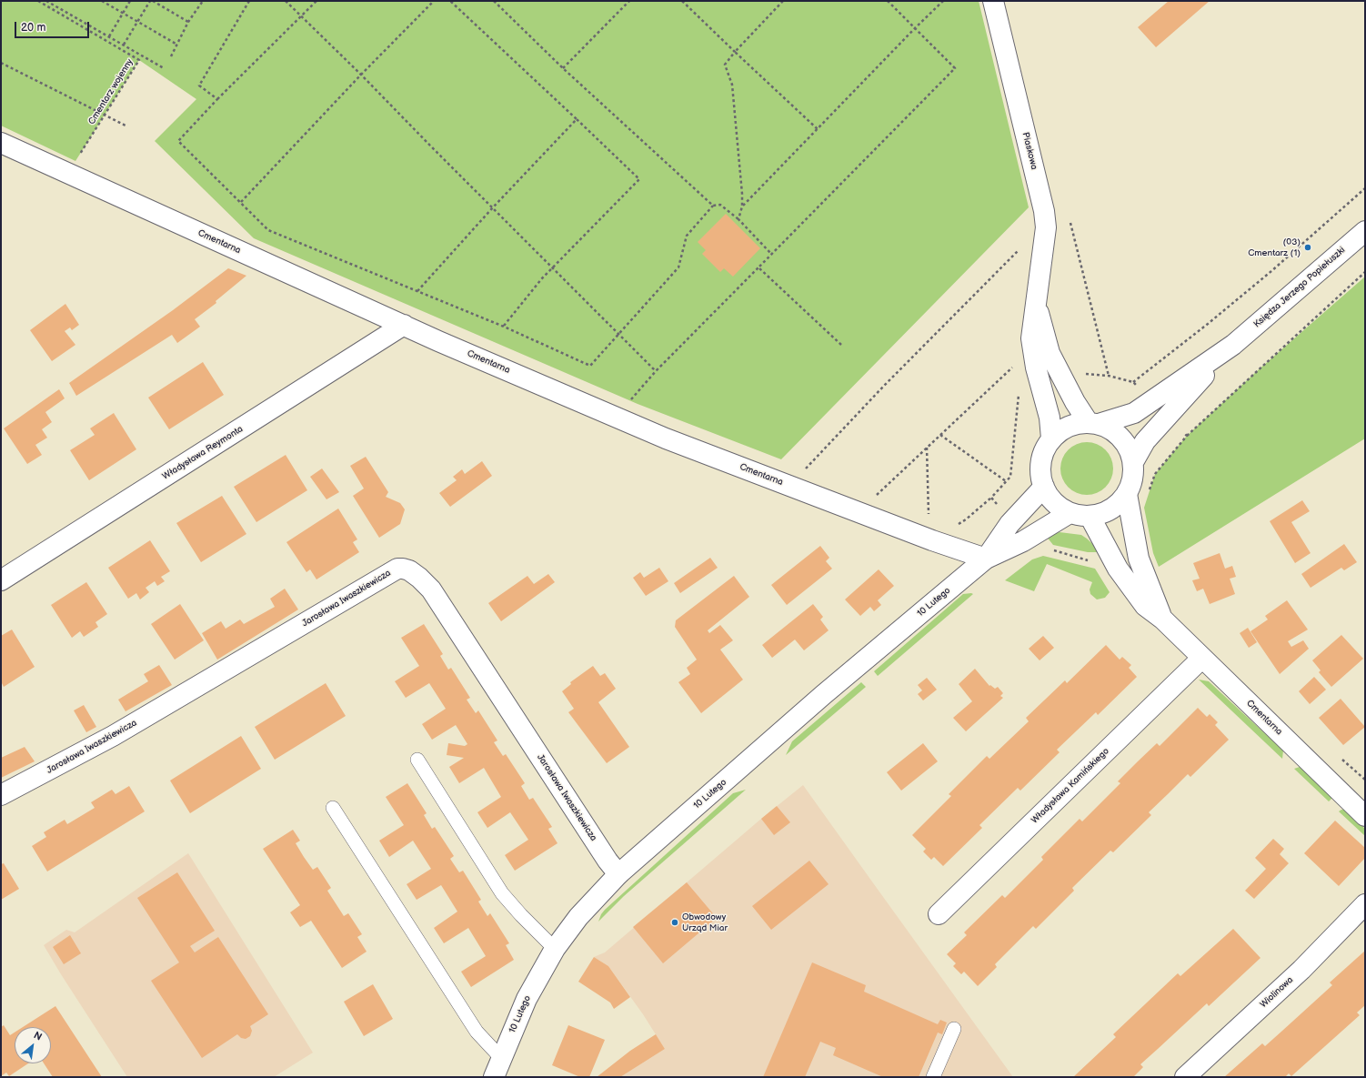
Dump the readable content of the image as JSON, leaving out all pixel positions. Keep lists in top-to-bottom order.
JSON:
{
  "streets": {
    "street": [
      "Piaskowa",
      "Cmentarna",
      "Księdza Jerzego Popiełuszki",
      "Władysława Reymonta",
      "Jarosława Iwaszkiewicza",
      "10 Lutego",
      "Władysława Kamińskiego",
      "Wiolinowa"
    ],
    "path": ["Cmentarz wojenny"]
  },
  "crossings": [
    ["Piaskowa", "Cmentarna"],
    ["Piaskowa", "Księdza Jerzego Popiełuszki"],
    ["Cmentarna", "Księdza Jerzego Popiełuszki"],
    ["Cmentarna", "Władysława Reymonta"],
    ["Cmentarna", "10 Lutego"],
    ["Cmentarna", "Władysława Kamińskiego"],
    ["Jarosława Iwaszkiewicza", "10 Lutego"]
  ],
  "places": ["(03) Cmentarz (1)", "Obwodowy Urząd Miar"],
  "scale_bar": "20 m",
  "north": "top right"
}
